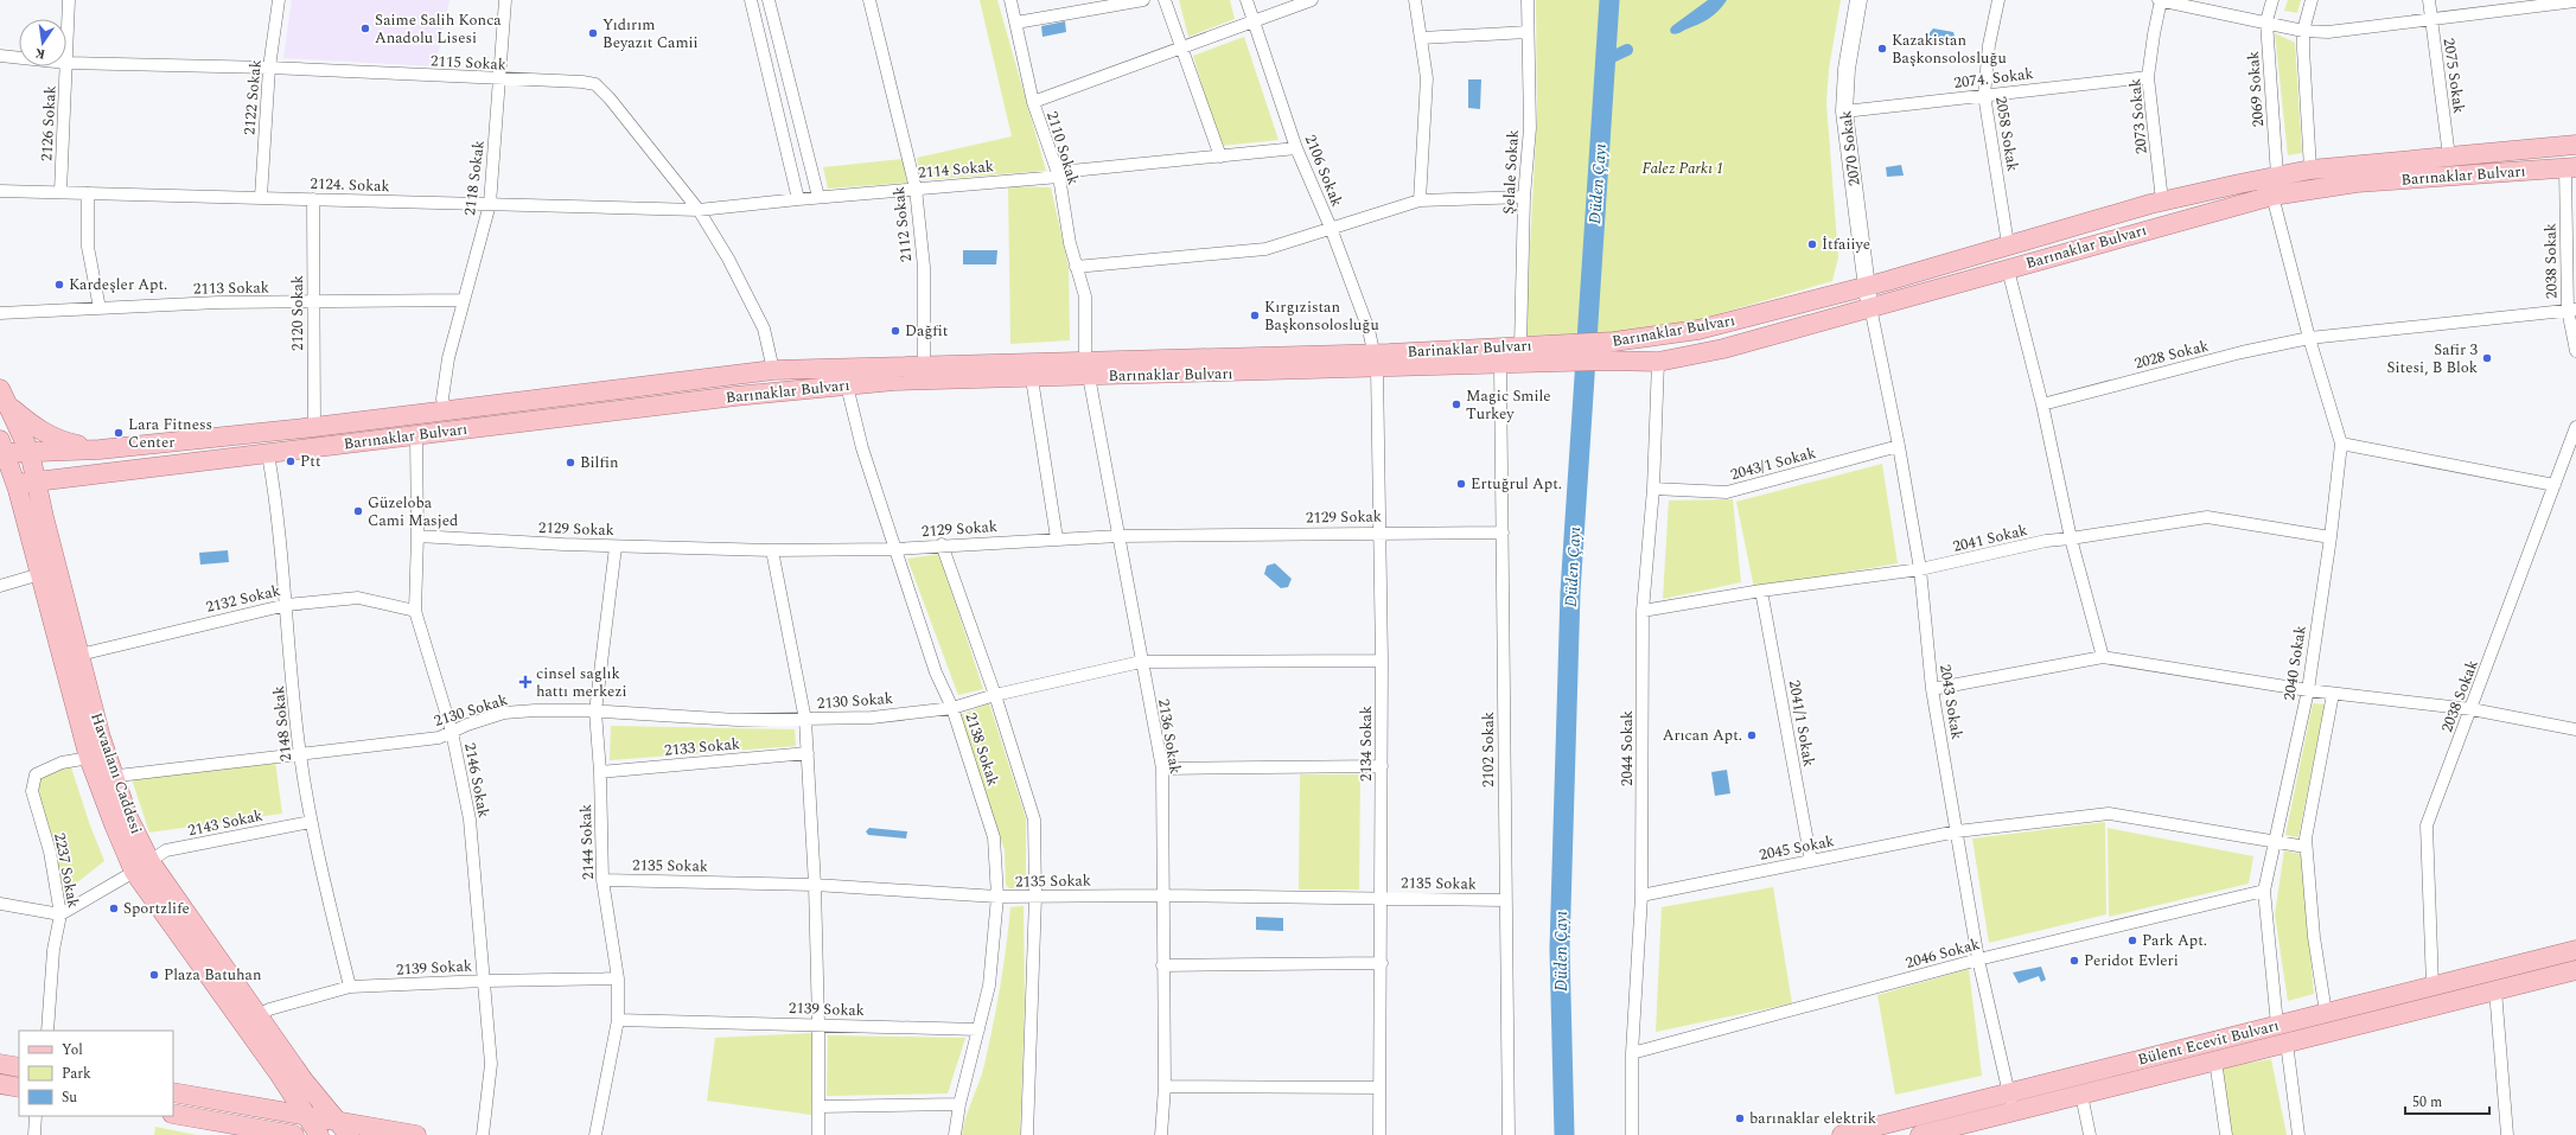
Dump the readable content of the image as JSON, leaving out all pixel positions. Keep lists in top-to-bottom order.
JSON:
{
  "streets": {
    "main road": [
      "Barınaklar Bulvarı",
      "Barinaklar Bulvarı",
      "Havaalanı Caddesi",
      "Bülent Ecevit Bulvarı"
    ],
    "street": [
      "2115 Sokak",
      "2075 Sokak",
      "2074. Sokak",
      "2069 Sokak",
      "2122 Sokak",
      "2073 Sokak",
      "2126 Sokak",
      "2058 Sokak",
      "2110 Sokak",
      "2070 Sokak",
      "2114 Sokak",
      "2106 Sokak",
      "Şelale Sokak",
      "2118 Sokak",
      "2124. Sokak",
      "2112 Sokak",
      "2038 Sokak",
      "2113 Sokak",
      "2120 Sokak",
      "2028 Sokak",
      "2043/1 Sokak",
      "2129 Sokak",
      "2041 Sokak",
      "2132 Sokak",
      "2040 Sokak",
      "2130 Sokak",
      "2043 Sokak",
      "2148 Sokak",
      "2041/1 Sokak",
      "2136 Sokak",
      "2134 Sokak",
      "2133 Sokak",
      "2044 Sokak",
      "2138 Sokak",
      "2102 Sokak",
      "2146 Sokak",
      "2143 Sokak",
      "2144 Sokak",
      "2045 Sokak",
      "2135 Sokak",
      "2237 Sokak",
      "2046 Sokak",
      "2139 Sokak"
    ]
  },
  "crossings": [
    ["2115 Sokak", "2122 Sokak"],
    ["2115 Sokak", "2126 Sokak"],
    ["2115 Sokak", "Barınaklar Bulvarı"],
    ["2115 Sokak", "2118 Sokak"],
    ["2115 Sokak", "2124. Sokak"],
    ["2075 Sokak", "Barınaklar Bulvarı"],
    ["2074. Sokak", "2073 Sokak"],
    ["2074. Sokak", "2058 Sokak"],
    ["2074. Sokak", "2070 Sokak"],
    ["2069 Sokak", "Barınaklar Bulvarı"],
    ["2122 Sokak", "2124. Sokak"],
    ["2073 Sokak", "Barınaklar Bulvarı"],
    ["2126 Sokak", "2124. Sokak"],
    ["2058 Sokak", "Barınaklar Bulvarı"],
    ["2110 Sokak", "2114 Sokak"],
    ["2110 Sokak", "Barınaklar Bulvarı"],
    ["2110 Sokak", "2136 Sokak"],
    ["2070 Sokak", "Barınaklar Bulvarı"],
    ["2070 Sokak", "2043 Sokak"],
    ["2114 Sokak", "2106 Sokak"],
    ["2114 Sokak", "2124. Sokak"],
    ["2114 Sokak", "2112 Sokak"],
    ["2106 Sokak", "Barınaklar Bulvarı"],
    ["2106 Sokak", "Barinaklar Bulvarı"],
    ["2106 Sokak", "2134 Sokak"],
    ["Şelale Sokak", "Barinaklar Bulvarı"],
    ["Barınaklar Bulvarı", "2118 Sokak"],
    ["Barınaklar Bulvarı", "2112 Sokak"],
    ["Barınaklar Bulvarı", "2038 Sokak"],
    ["Barınaklar Bulvarı", "2120 Sokak"],
    ["Barınaklar Bulvarı", "Barinaklar Bulvarı"],
    ["Barınaklar Bulvarı", "2040 Sokak"],
    ["Barınaklar Bulvarı", "2043 Sokak"],
    ["Barınaklar Bulvarı", "2148 Sokak"],
    ["Barınaklar Bulvarı", "2136 Sokak"],
    ["Barınaklar Bulvarı", "2134 Sokak"],
    ["Barınaklar Bulvarı", "2044 Sokak"],
    ["Barınaklar Bulvarı", "2138 Sokak"],
    ["Barınaklar Bulvarı", "2102 Sokak"],
    ["Barınaklar Bulvarı", "Havaalanı Caddesi"],
    ["Barınaklar Bulvarı", "2146 Sokak"],
    ["2118 Sokak", "2124. Sokak"],
    ["2118 Sokak", "2113 Sokak"],
    ["2124. Sokak", "2120 Sokak"],
    ["2038 Sokak", "Bülent Ecevit Bulvarı"],
    ["2113 Sokak", "2120 Sokak"],
    ["Barinaklar Bulvarı", "2134 Sokak"],
    ["2028 Sokak", "2040 Sokak"],
    ["2043/1 Sokak", "2043 Sokak"],
    ["2043/1 Sokak", "2044 Sokak"],
    ["2129 Sokak", "2136 Sokak"],
    ["2129 Sokak", "2134 Sokak"],
    ["2129 Sokak", "2138 Sokak"],
    ["2129 Sokak", "2102 Sokak"],
    ["2129 Sokak", "2146 Sokak"],
    ["2129 Sokak", "2144 Sokak"],
    ["2041 Sokak", "2040 Sokak"],
    ["2041 Sokak", "2043 Sokak"],
    ["2041 Sokak", "2041/1 Sokak"],
    ["2041 Sokak", "2044 Sokak"],
    ["2132 Sokak", "2148 Sokak"],
    ["2132 Sokak", "Havaalanı Caddesi"],
    ["2132 Sokak", "2146 Sokak"],
    ["2040 Sokak", "2045 Sokak"],
    ["2040 Sokak", "2046 Sokak"],
    ["2040 Sokak", "Bülent Ecevit Bulvarı"],
    ["2130 Sokak", "2148 Sokak"],
    ["2130 Sokak", "2136 Sokak"],
    ["2130 Sokak", "2134 Sokak"],
    ["2130 Sokak", "2138 Sokak"],
    ["2130 Sokak", "Havaalanı Caddesi"],
    ["2130 Sokak", "2146 Sokak"],
    ["2130 Sokak", "2144 Sokak"],
    ["2043 Sokak", "2045 Sokak"],
    ["2043 Sokak", "2046 Sokak"],
    ["2043 Sokak", "Bülent Ecevit Bulvarı"],
    ["2148 Sokak", "2143 Sokak"],
    ["2148 Sokak", "2139 Sokak"],
    ["2041/1 Sokak", "2045 Sokak"],
    ["2136 Sokak", "2135 Sokak"],
    ["2134 Sokak", "2135 Sokak"],
    ["2133 Sokak", "2144 Sokak"],
    ["2044 Sokak", "2045 Sokak"],
    ["2044 Sokak", "2046 Sokak"],
    ["2138 Sokak", "2135 Sokak"],
    ["2138 Sokak", "2139 Sokak"],
    ["2102 Sokak", "2135 Sokak"],
    ["Havaalanı Caddesi", "2143 Sokak"],
    ["Havaalanı Caddesi", "2237 Sokak"],
    ["Havaalanı Caddesi", "2139 Sokak"],
    ["2146 Sokak", "2139 Sokak"],
    ["2143 Sokak", "2237 Sokak"],
    ["2144 Sokak", "2135 Sokak"],
    ["2144 Sokak", "2139 Sokak"]
  ],
  "water": ["Düden Çayı"],
  "parks": ["Falez Parkı 1"],
  "places": {
    "other": [
      "Saime Salih Konca Anadolu Lisesi",
      "Yıdırım Beyazıt Camii",
      "Kazakistan Başkonsolosluğu",
      "İtfaiiye",
      "Kardeşler Apt.",
      "Kırgızistan Başkonsolosluğu",
      "Dağfit",
      "Safir 3 Sitesi, B Blok",
      "Magic Smile Turkey",
      "Lara Fitness Center",
      "Ptt",
      "Bilfin",
      "Ertuğrul Apt.",
      "Güzeloba Cami Masjed",
      "Arıcan Apt.",
      "Sportzlife",
      "Park Apt.",
      "Peridot Evleri",
      "Plaza Batuhan",
      "barınaklar elektrik"
    ],
    "health": ["cinsel saglık hattı merkezi"]
  },
  "legend": ["Yol", "Park", "Su"],
  "scale_bar": "50 m",
  "north": "bottom"
}
